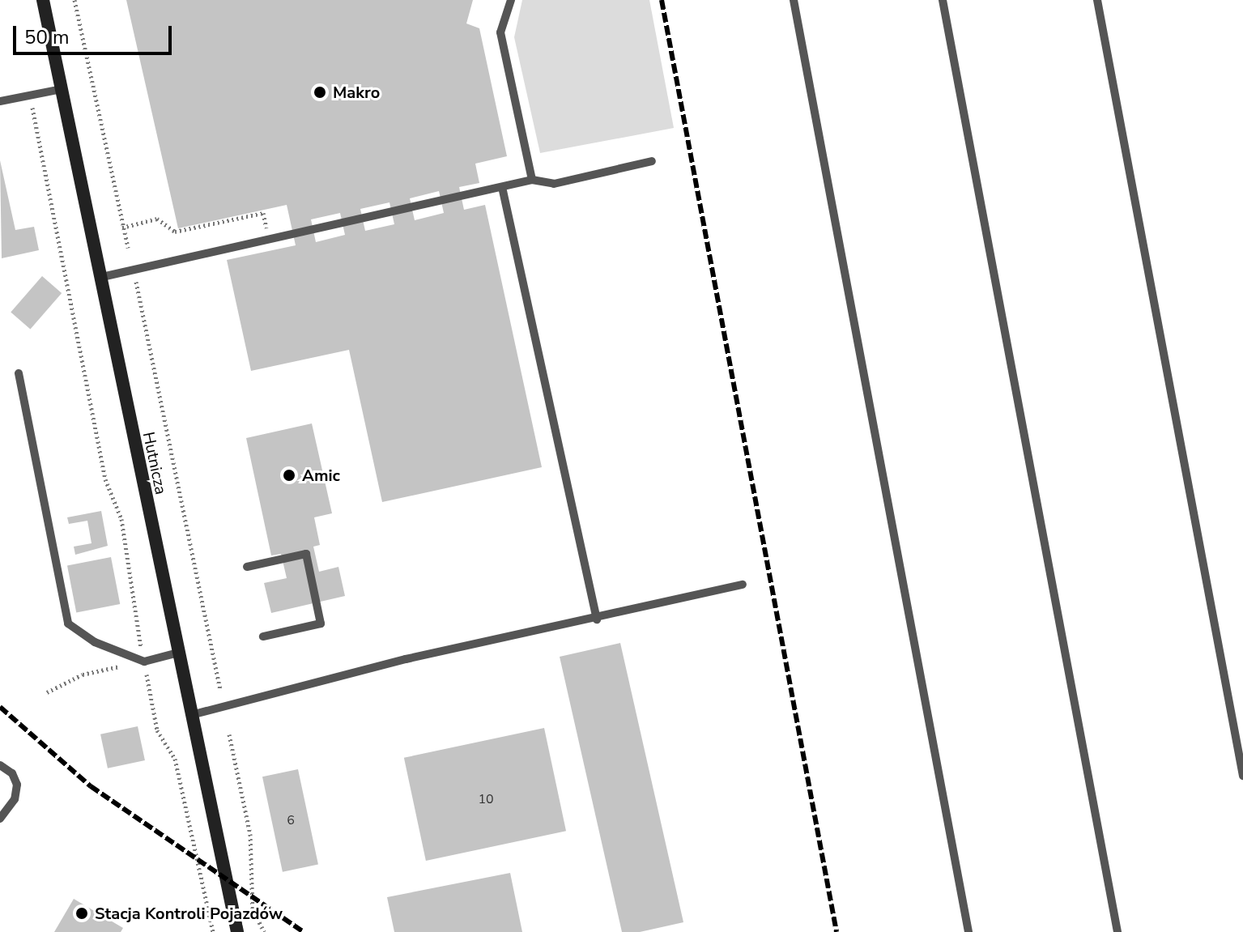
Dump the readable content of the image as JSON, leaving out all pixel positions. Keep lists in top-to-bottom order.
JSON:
{
  "streets": {
    "main road": ["Hutnicza"]
  },
  "places": ["Makro", "Amic", "Stacja Kontroli Pojazdów"],
  "house_numbers": ["10", "6"],
  "scale_bar": "50 m"
}
